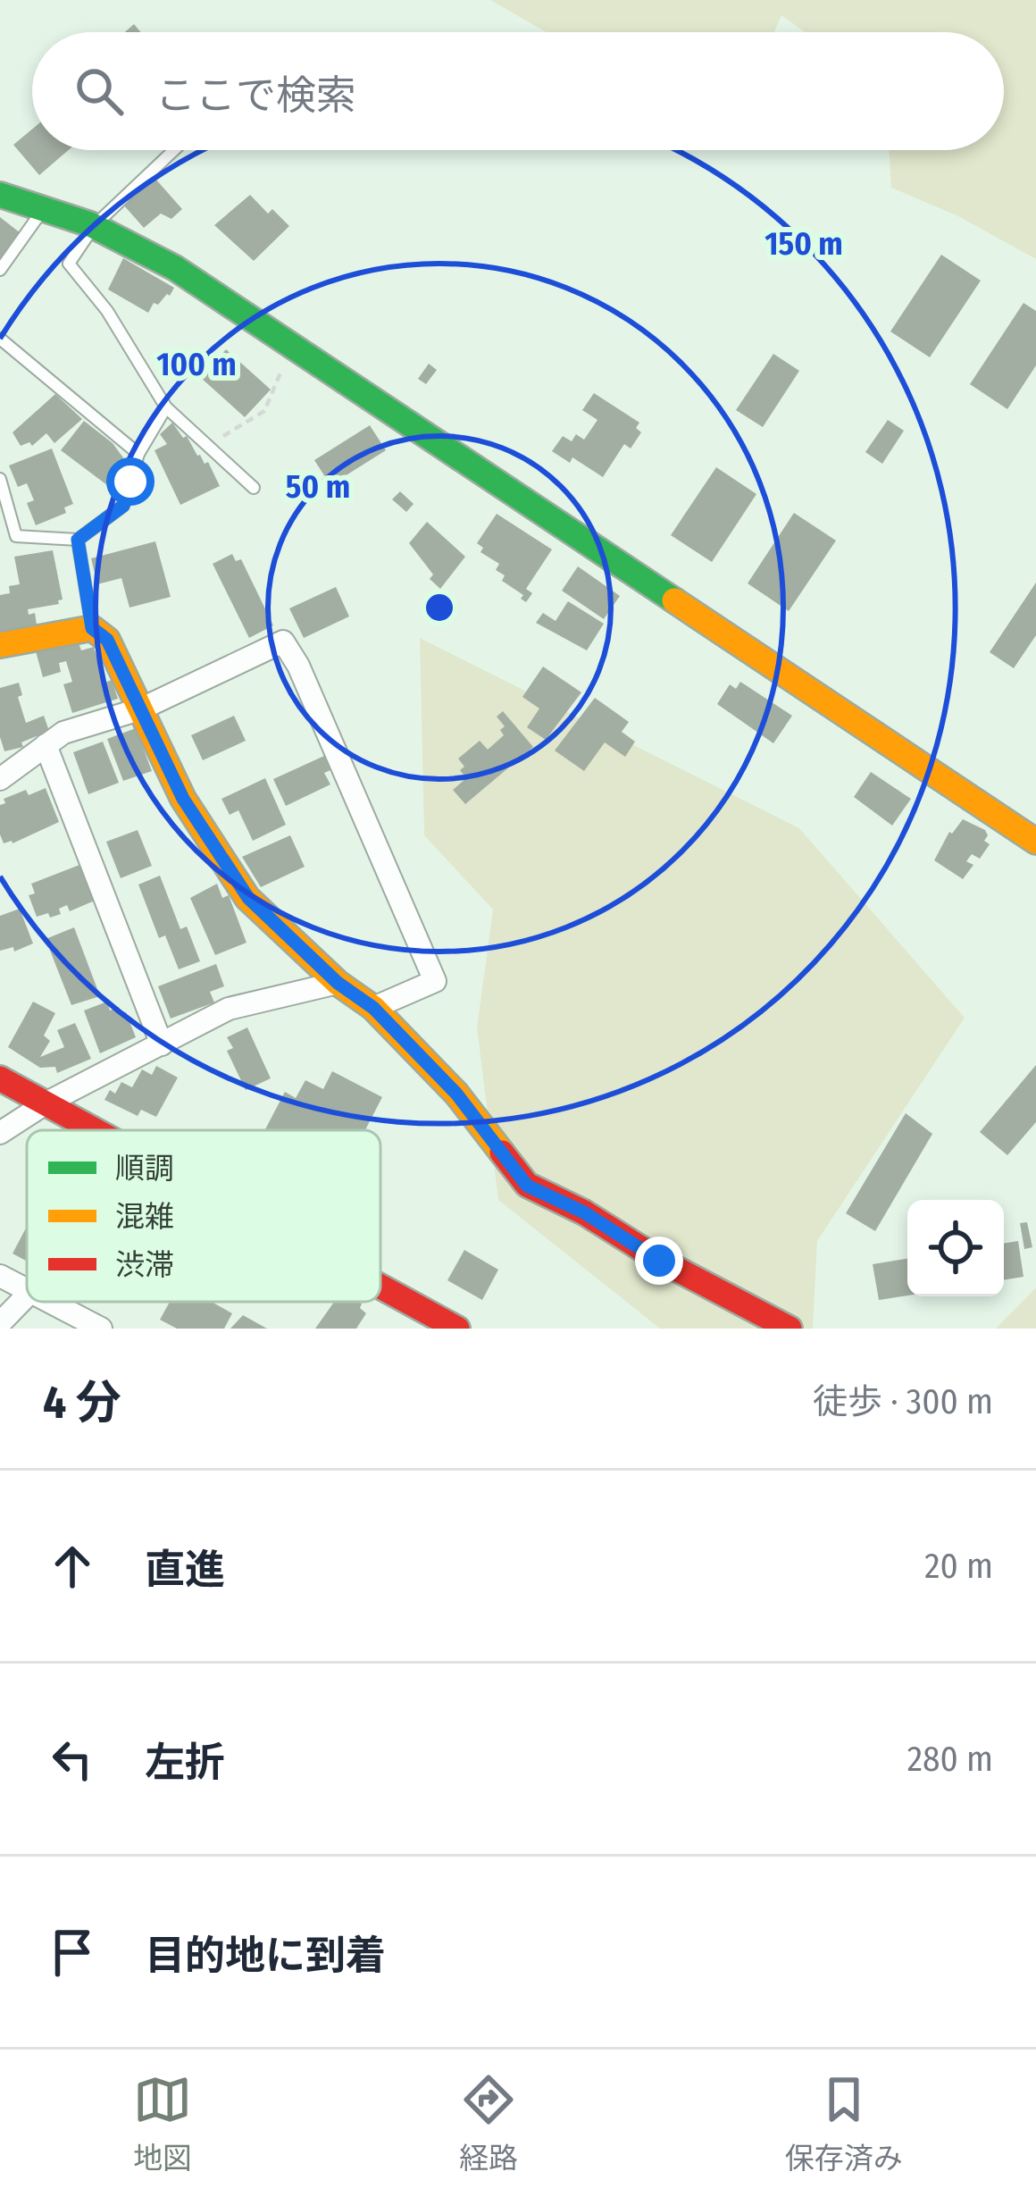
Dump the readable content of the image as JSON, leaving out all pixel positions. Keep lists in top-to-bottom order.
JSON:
{
  "legend": ["順調", "混雑", "渋滞"],
  "page": {
    "search": "ここで検索",
    "heading": ["4 分", "徒歩 · 300 m"],
    "list": [
      ["直進", "20 m"],
      ["左折", "280 m"],
      "目的地に到着"
    ],
    "nav": ["地図", "経路", "保存済み"]
  },
  "rings": ["150 m", "100 m", "50 m"]
}
